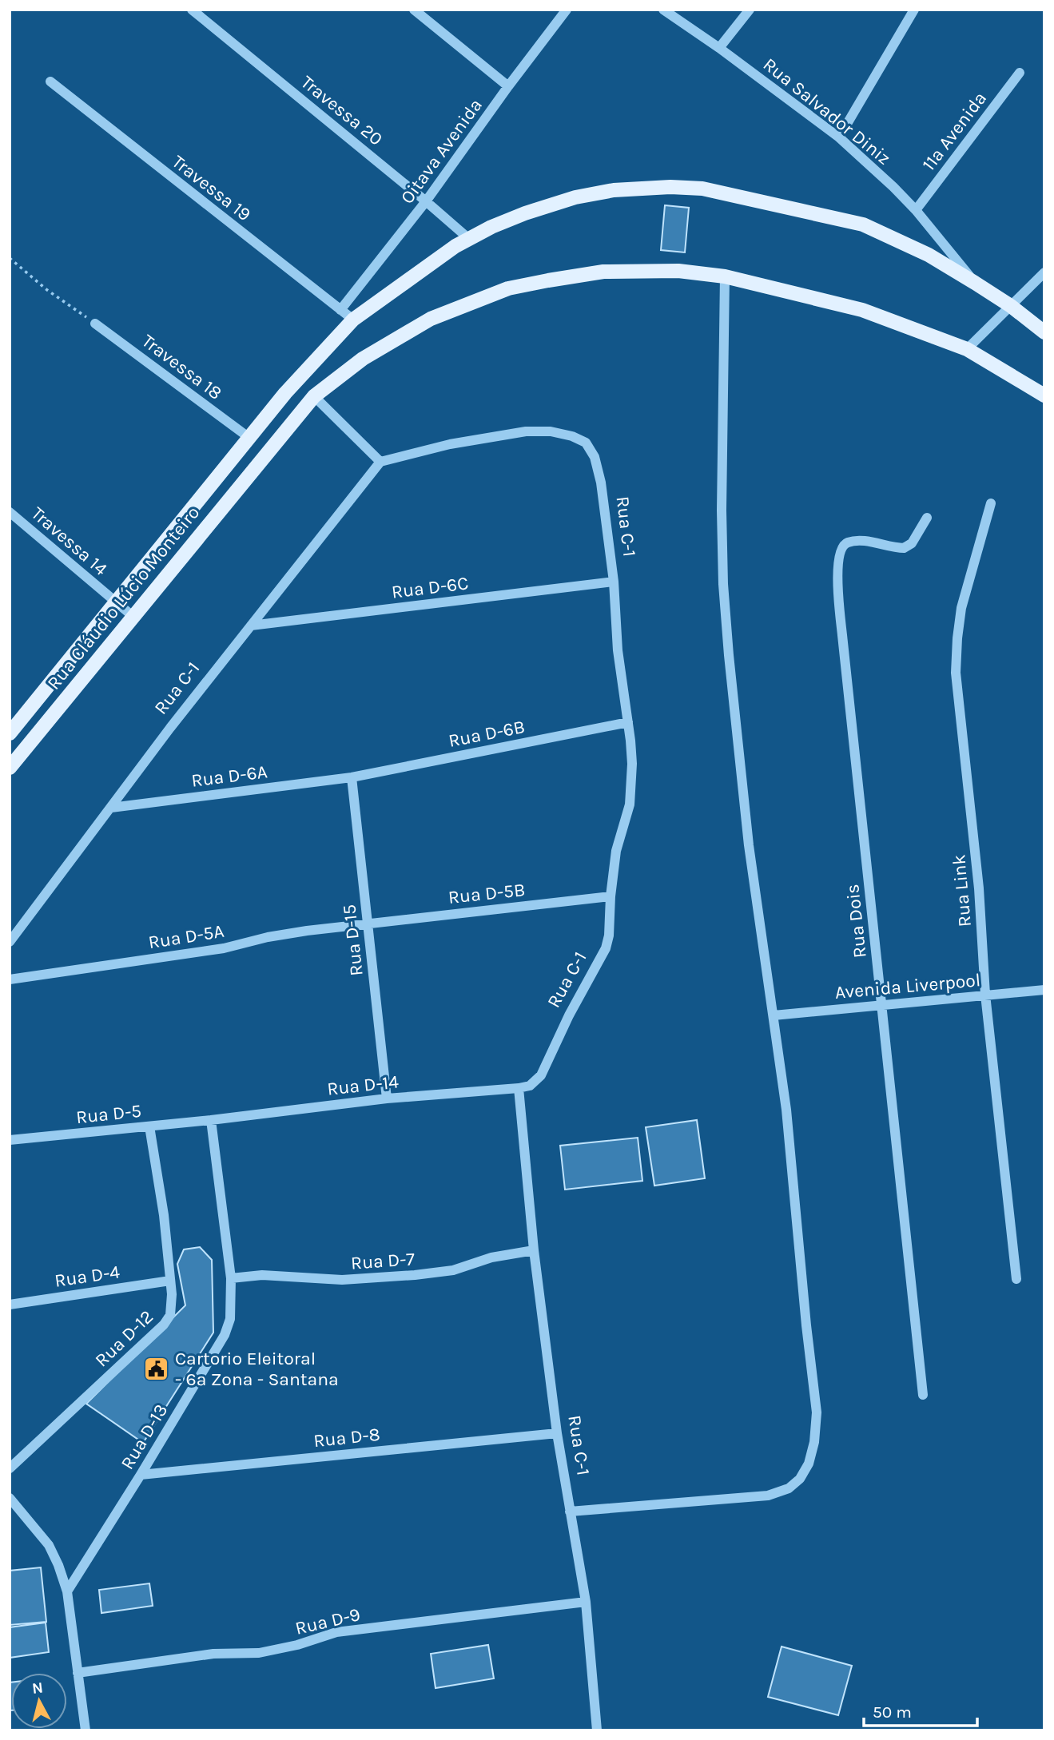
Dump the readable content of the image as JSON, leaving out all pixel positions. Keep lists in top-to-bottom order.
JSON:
{
  "streets": {
    "main road": ["Rua Cláudio Lúcio Monteiro"],
    "street": [
      "Travessa 20",
      "Rua Salvador Diniz",
      "11ª Avenida",
      "Oitava Avenida",
      "Travessa 19",
      "Travessa 18",
      "Rua C-1",
      "Travessa 14",
      "Rua D-6C",
      "Rua D-6B",
      "Rua D-6A",
      "Rua Link",
      "Rua D-5B",
      "Rua Dois",
      "Rua D-5A",
      "Rua D-15",
      "Avenida Liverpool",
      "Rua D-14",
      "Rua D-5",
      "Rua D-7",
      "Rua D-4",
      "Rua D-12",
      "Rua D-13",
      "Rua D-8",
      "Rua D-9"
    ]
  },
  "crossings": [
    ["Travessa 20", "Oitava Avenida"],
    ["Travessa 20", "Rua Cláudio Lúcio Monteiro"],
    ["Rua Salvador Diniz", "11ª Avenida"],
    ["Rua Salvador Diniz", "Rua Cláudio Lúcio Monteiro"],
    ["Oitava Avenida", "Travessa 19"],
    ["Travessa 19", "Rua Cláudio Lúcio Monteiro"],
    ["Travessa 18", "Rua Cláudio Lúcio Monteiro"],
    ["Rua C-1", "Rua D-6C"],
    ["Rua C-1", "Rua D-6B"],
    ["Rua C-1", "Rua D-6A"],
    ["Rua C-1", "Rua D-5B"],
    ["Rua C-1", "Rua D-14"],
    ["Rua C-1", "Rua D-7"],
    ["Rua C-1", "Rua D-8"],
    ["Rua C-1", "Rua D-9"],
    ["Travessa 14", "Rua Cláudio Lúcio Monteiro"],
    ["Rua D-6B", "Rua D-6A"],
    ["Rua D-6B", "Rua D-15"],
    ["Rua D-6A", "Rua D-15"],
    ["Rua Link", "Avenida Liverpool"],
    ["Rua D-5B", "Rua D-5A"],
    ["Rua D-5B", "Rua D-15"],
    ["Rua Dois", "Avenida Liverpool"],
    ["Rua D-5A", "Rua D-15"],
    ["Rua D-15", "Rua D-14"],
    ["Rua D-14", "Rua D-5"],
    ["Rua D-14", "Rua D-13"],
    ["Rua D-5", "Rua D-12"],
    ["Rua D-5", "Rua D-13"],
    ["Rua D-7", "Rua D-13"],
    ["Rua D-4", "Rua D-12"],
    ["Rua D-13", "Rua D-8"]
  ],
  "places": {
    "public building": ["Cartorio Eleitoral - 6ª Zona - Santana"]
  },
  "scale_bar": "50 m",
  "north": "top"
}
